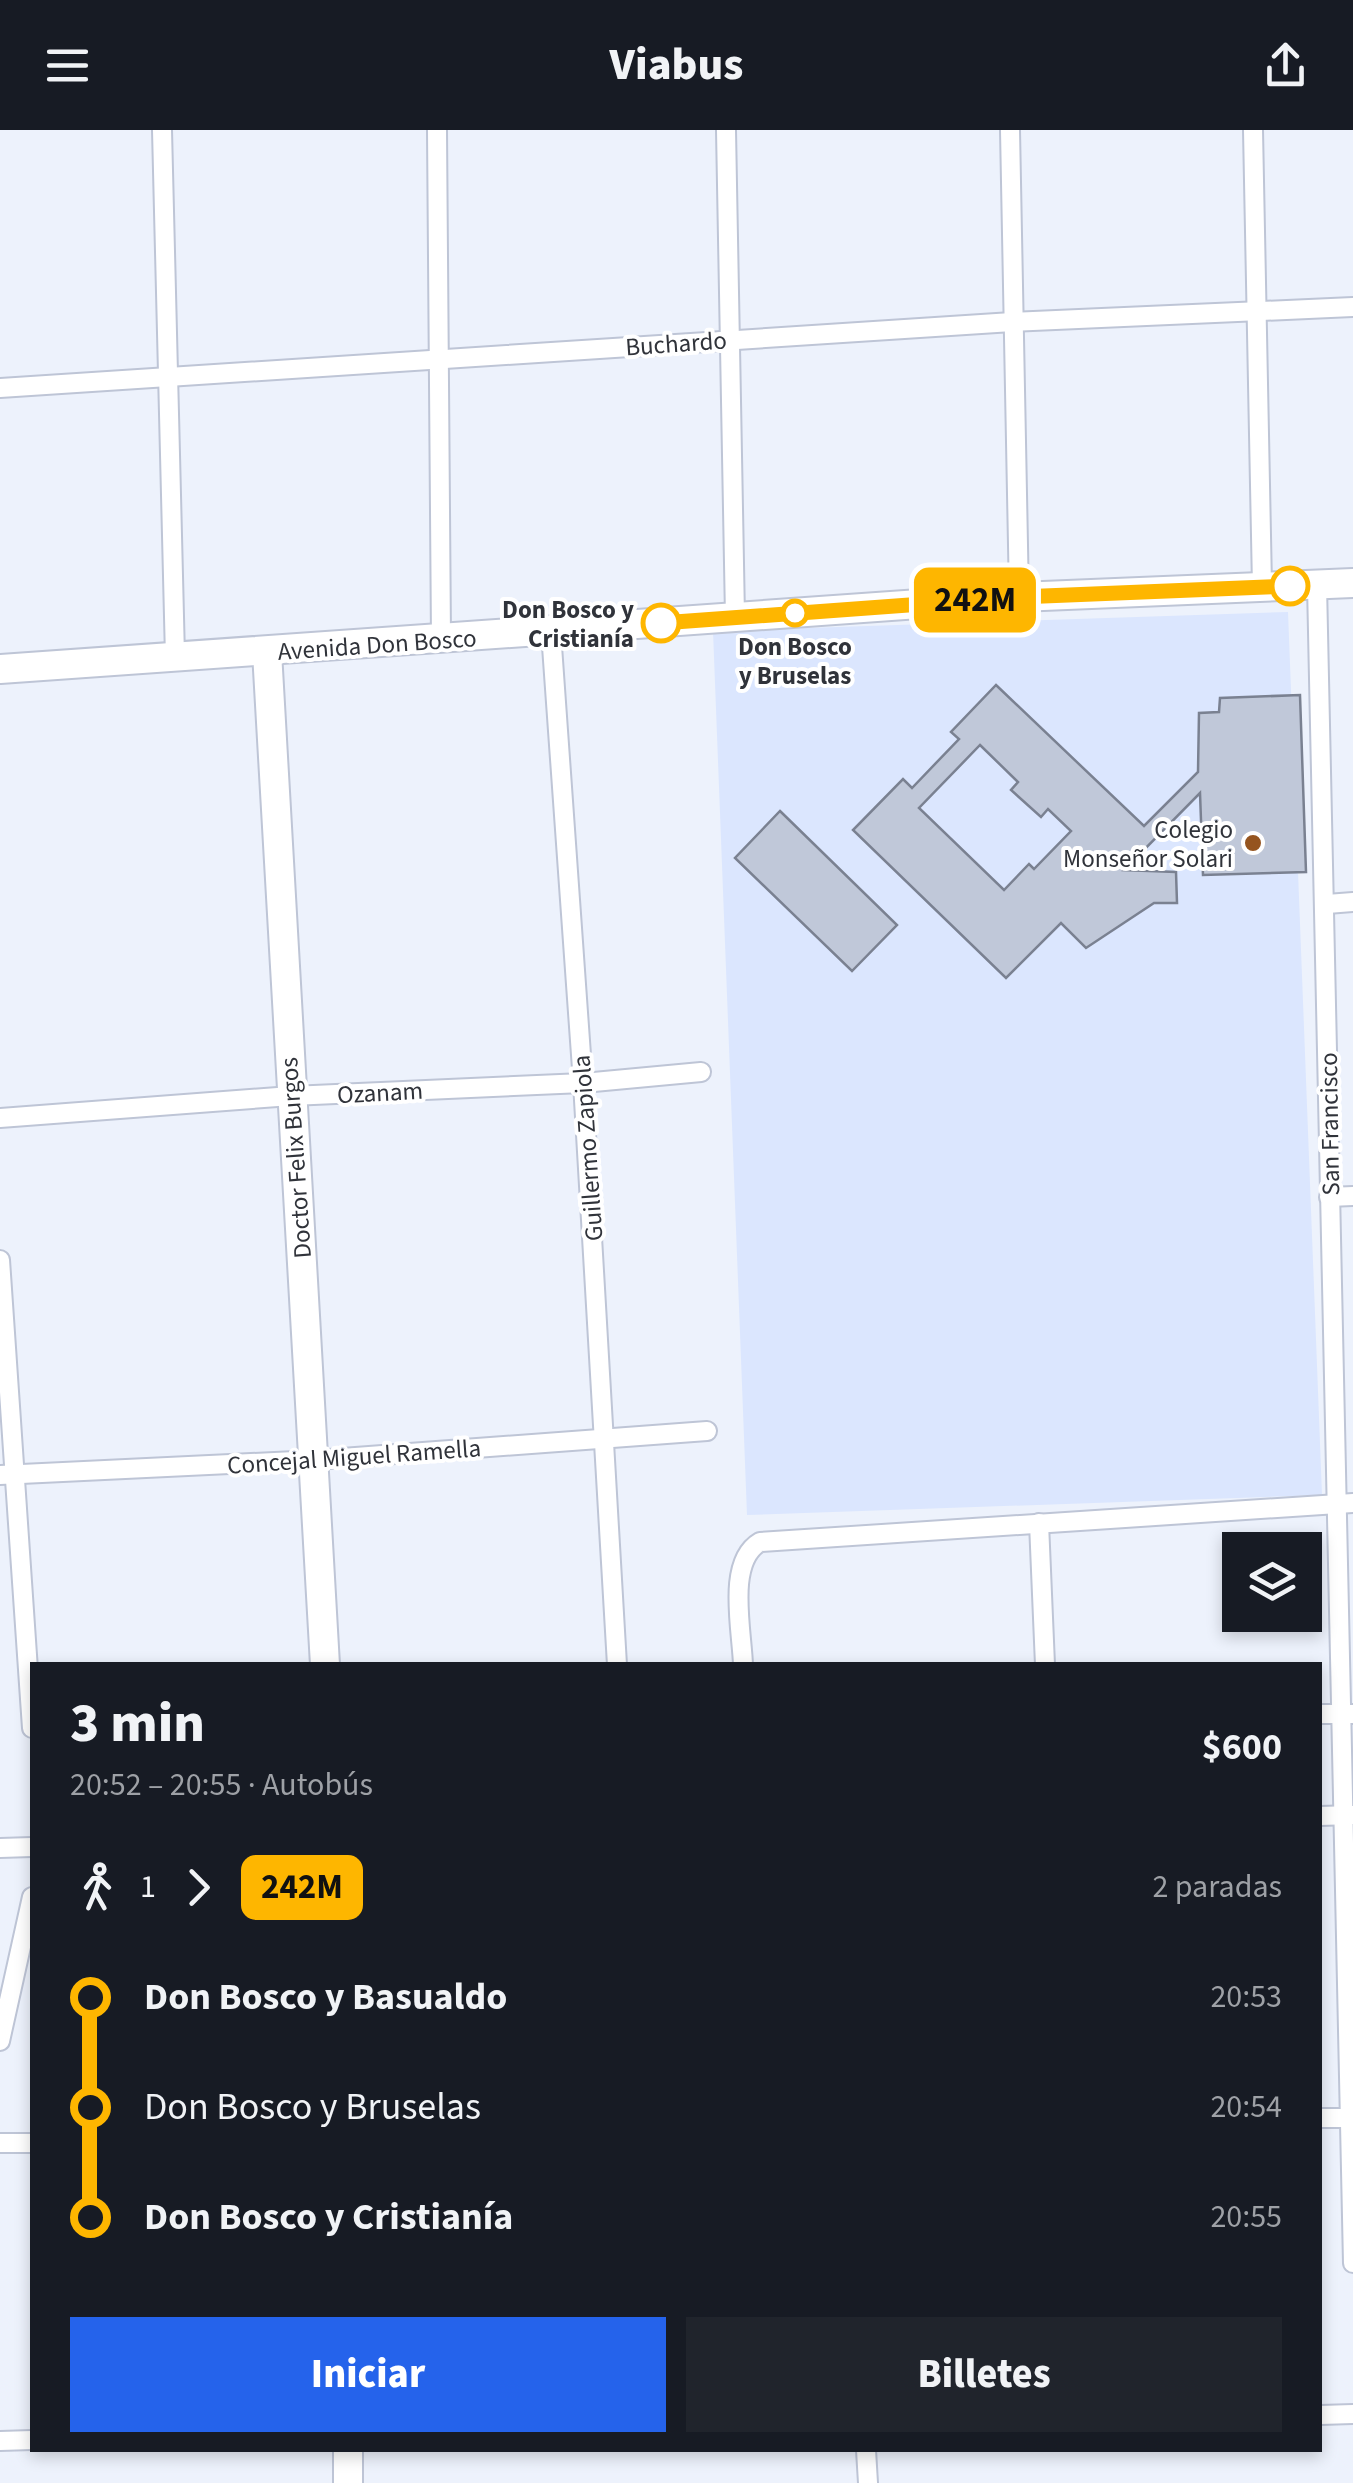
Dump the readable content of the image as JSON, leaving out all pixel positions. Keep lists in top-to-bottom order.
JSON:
{
  "streets": {
    "main road": ["Avenida Don Bosco", "Doctor Felix Burgos"],
    "street": [
      "Buchardo",
      "Ozanam",
      "San Francisco",
      "Guillermo Zapiola",
      "Concejal Miguel Ramella"
    ]
  },
  "crossings": [
    ["Avenida Don Bosco", "San Francisco"],
    ["Avenida Don Bosco", "Guillermo Zapiola"],
    ["Avenida Don Bosco", "Doctor Felix Burgos"],
    ["Ozanam", "Guillermo Zapiola"],
    ["Ozanam", "Doctor Felix Burgos"],
    ["Guillermo Zapiola", "Concejal Miguel Ramella"],
    ["Doctor Felix Burgos", "Concejal Miguel Ramella"]
  ],
  "places": ["Don Bosco y Bruselas", "Don Bosco y Cristianía", "Colegio Monseñor Solari"],
  "lines": ["bus line 242M"],
  "page": {
    "header": "Viabus",
    "on_map": "242M",
    "heading": ["3 min", "20:52 – 20:55 · Autobús", "$600"],
    "legs": ["1", "242M", "2 paradas"],
    "list": [
      {
        "name": "Don Bosco y Basualdo",
        "value": "20:53"
      },
      {
        "name": "Don Bosco y Bruselas",
        "value": "20:54"
      },
      {
        "name": "Don Bosco y Cristianía",
        "value": "20:55"
      }
    ],
    "buttons": ["Iniciar", "Billetes"]
  }
}
